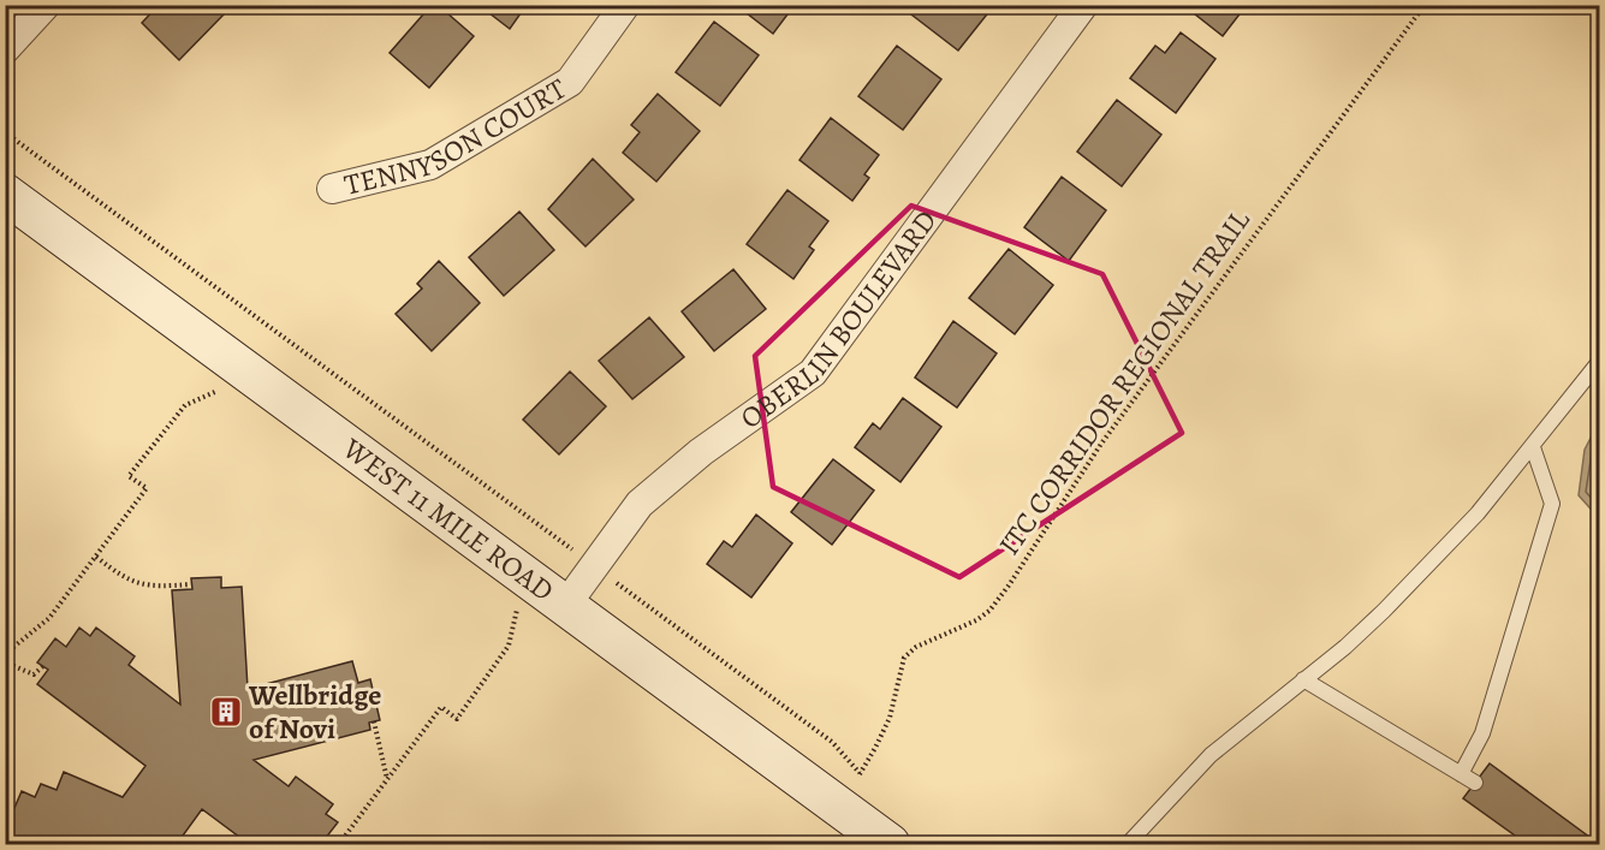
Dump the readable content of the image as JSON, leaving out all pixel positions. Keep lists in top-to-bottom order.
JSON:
{
  "streets": {
    "street": ["TENNYSON COURT", "OBERLIN BOULEVARD", "WEST 11 MILE ROAD"],
    "path": ["ITC CORRIDOR REGIONAL TRAIL"]
  },
  "crossings": [
    ["OBERLIN BOULEVARD", "WEST 11 MILE ROAD"]
  ],
  "places": {
    "building": ["Wellbridge of Novi"]
  }
}
